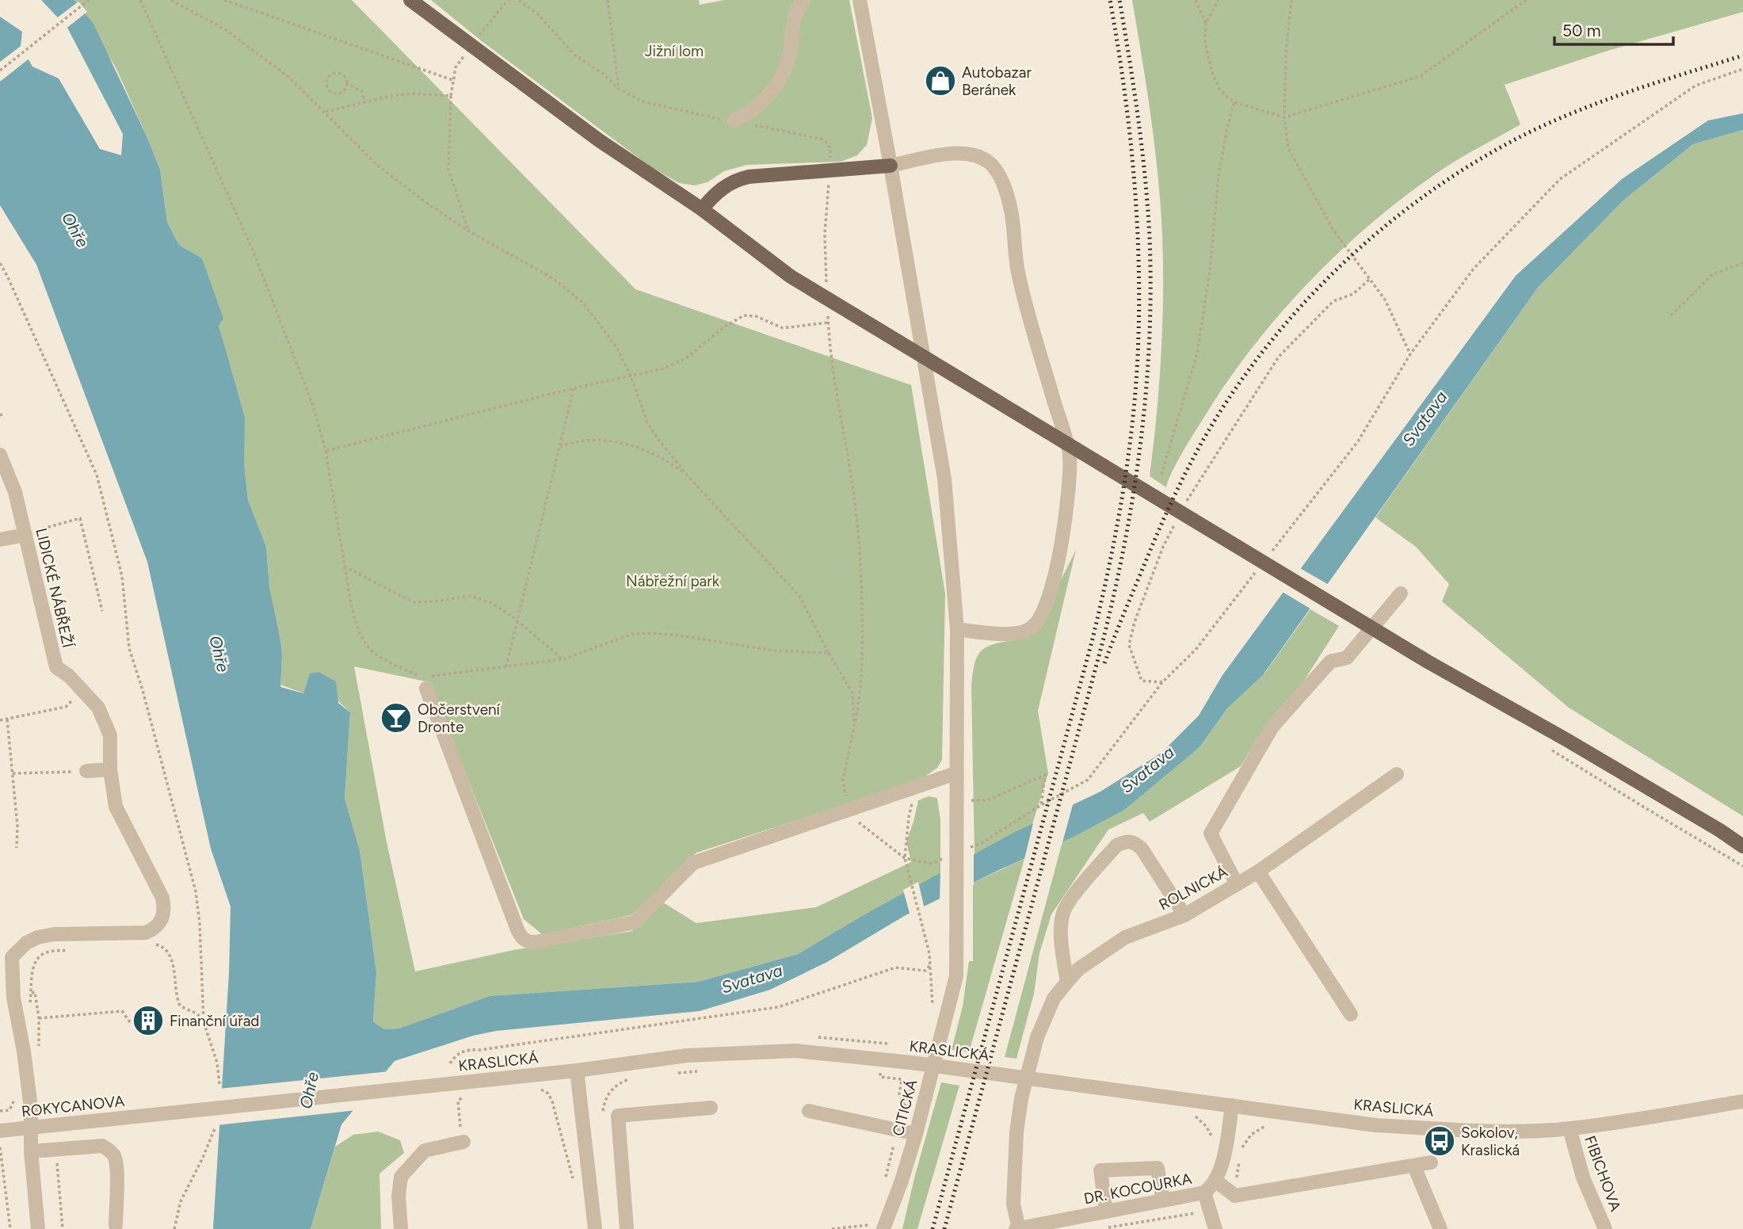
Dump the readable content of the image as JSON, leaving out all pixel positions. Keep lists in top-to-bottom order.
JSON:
{
  "streets": {
    "street": [
      "LIDICKÉ NÁBŘEŽÍ",
      "ROLNICKÁ",
      "KRASLICKÁ",
      "ROKYCANOVA",
      "CITICKÁ",
      "FIBICHOVA",
      "DR. KOCOURKA"
    ]
  },
  "crossings": [
    ["LIDICKÉ NÁBŘEŽÍ", "ROKYCANOVA"],
    ["ROLNICKÁ", "DR. KOCOURKA"],
    ["KRASLICKÁ", "ROKYCANOVA"],
    ["KRASLICKÁ", "FIBICHOVA"],
    ["KRASLICKÁ", "DR. KOCOURKA"]
  ],
  "water": ["Ohře", "Svatava"],
  "parks": ["Jižní lom", "Nábřežní park"],
  "places": {
    "shop": ["Autobazar Beránek"],
    "bar": ["Občerstvení Dronte"],
    "building": ["Finanční úřad"],
    "bus stop": ["Sokolov, Kraslická"]
  },
  "scale_bar": "50 m"
}
